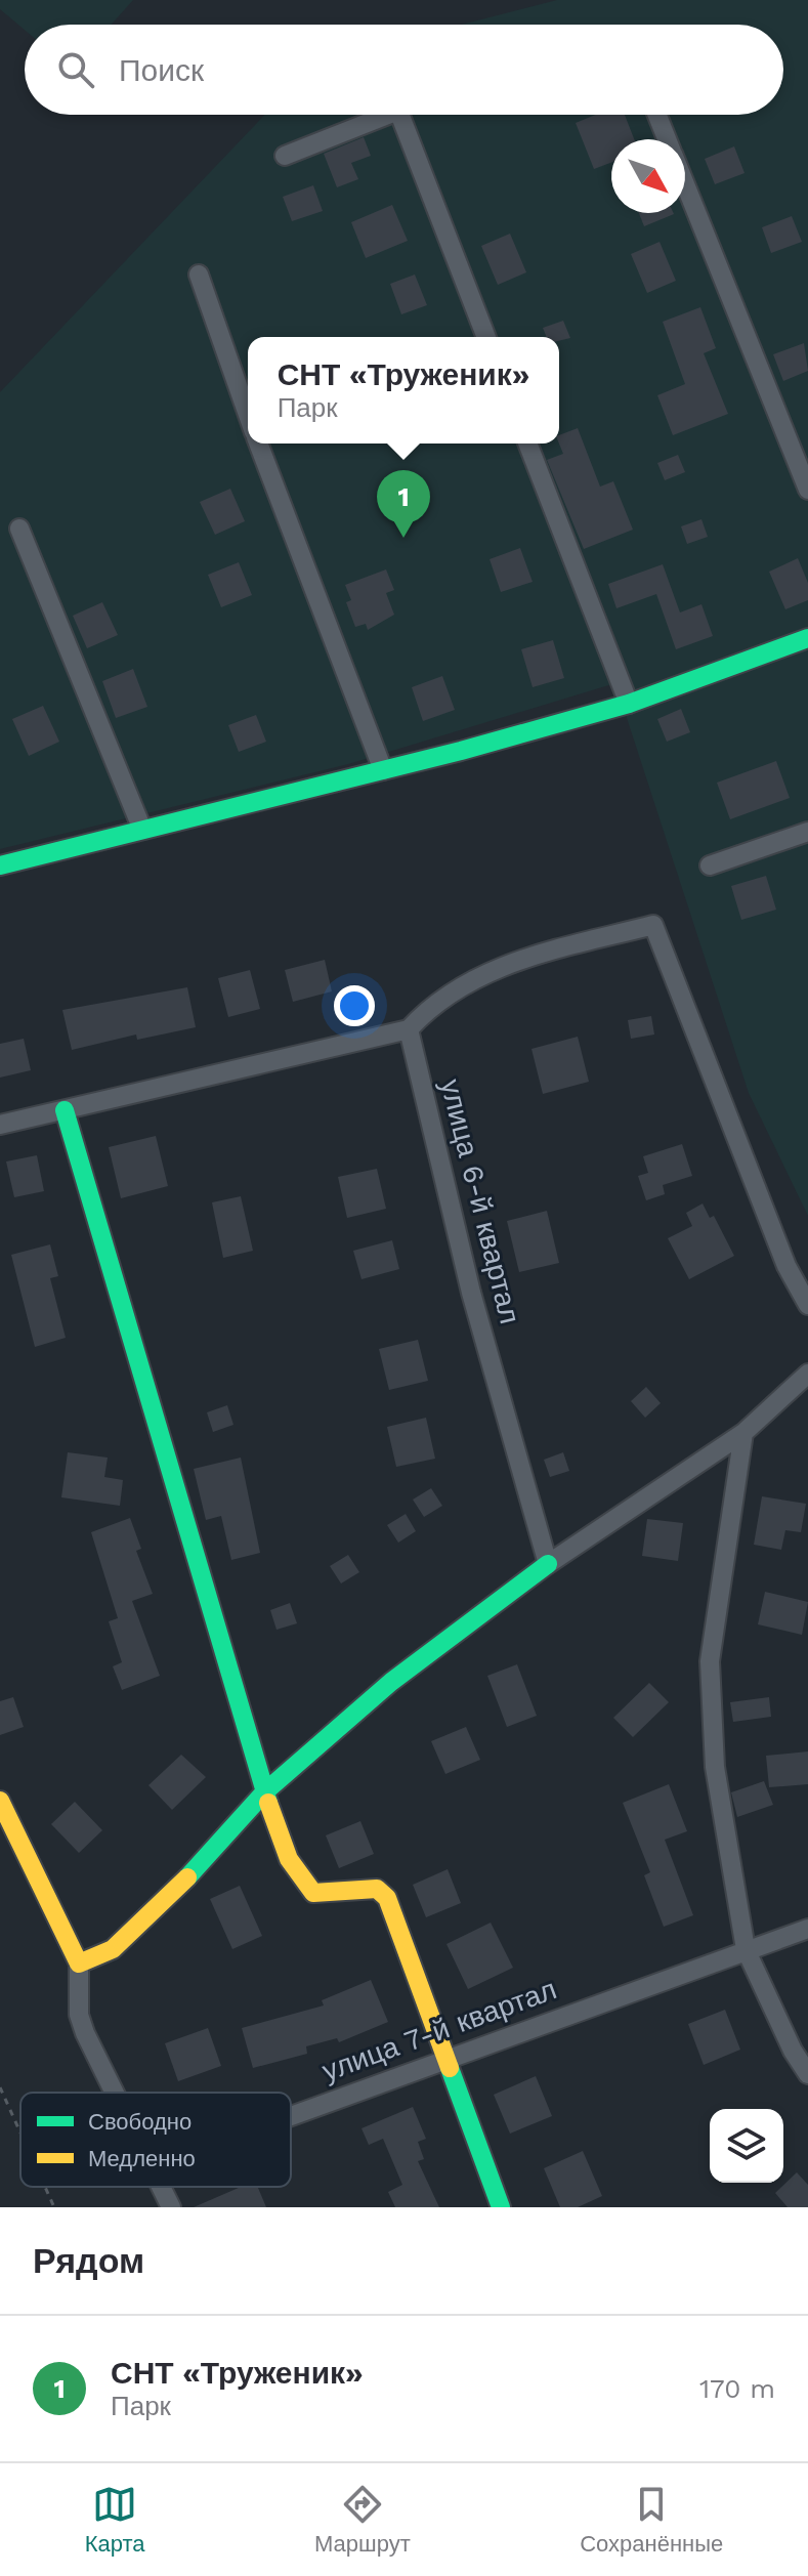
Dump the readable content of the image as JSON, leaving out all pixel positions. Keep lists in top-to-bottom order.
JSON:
{
  "streets": {
    "street": ["улица 6-й квартал", "улица 7-й квартал"]
  },
  "legend": ["Свободно", "Медленно"],
  "north": "bottom right",
  "page": {
    "search": "Поиск",
    "popup": ["СНТ «Труженик»", "Парк"],
    "pins": "1",
    "heading": "Рядом",
    "list": [
      {
        "mark": "1",
        "name": "СНТ «Труженик»",
        "note": "Парк",
        "value": "170 m"
      }
    ],
    "nav": ["Карта", "Маршрут", "Сохранённые"]
  }
}
